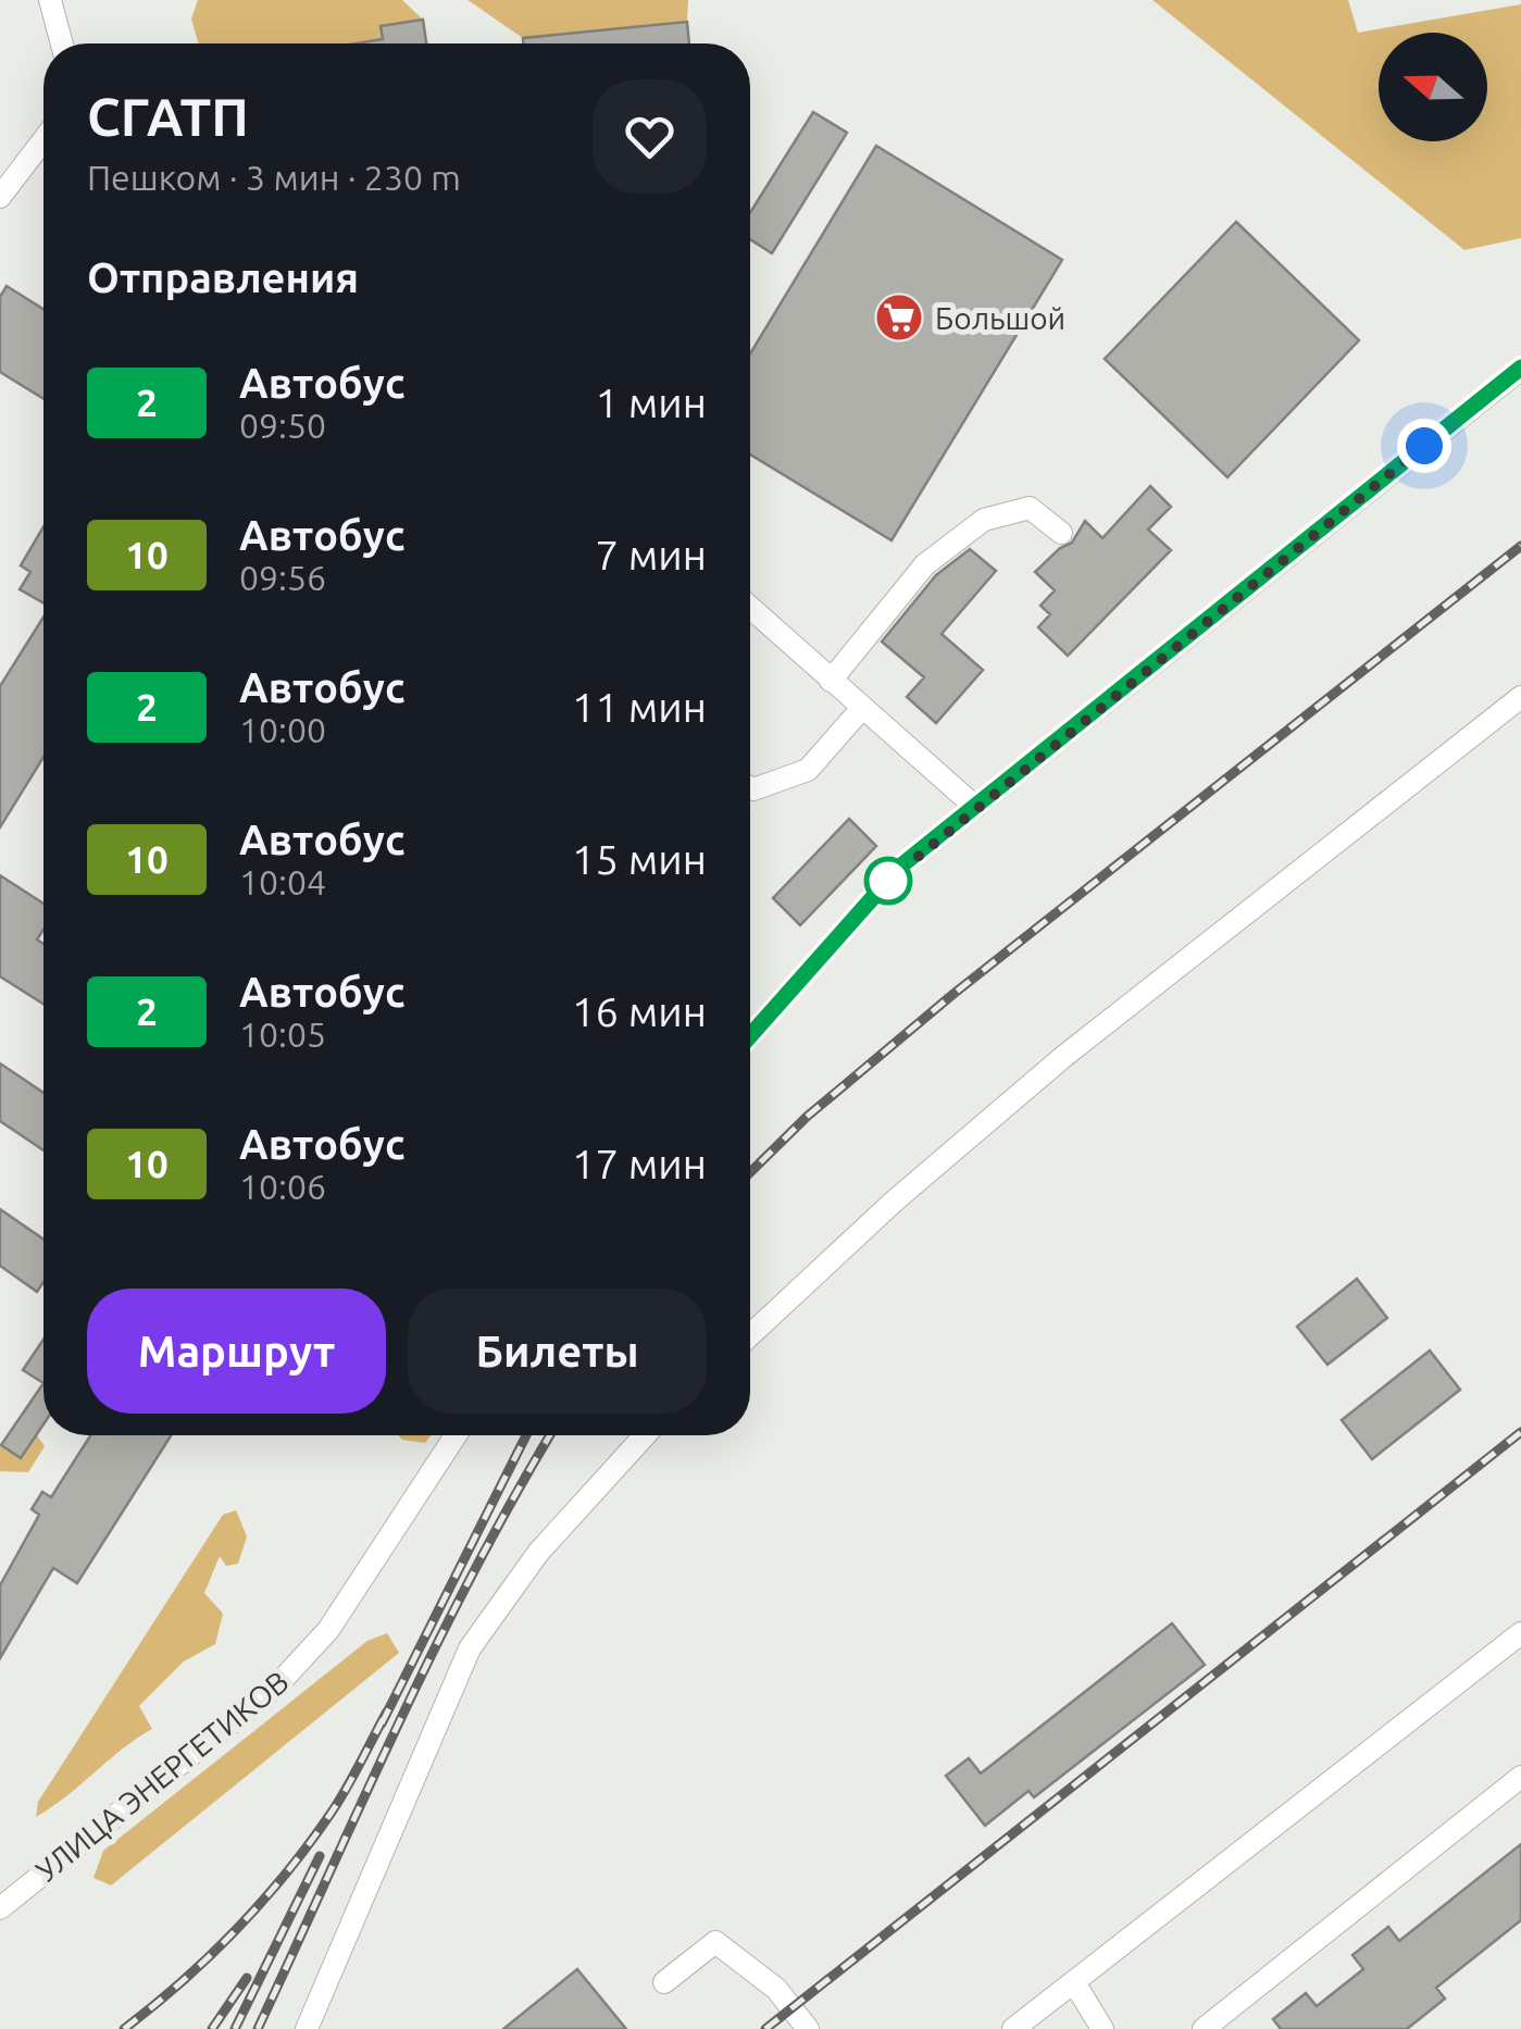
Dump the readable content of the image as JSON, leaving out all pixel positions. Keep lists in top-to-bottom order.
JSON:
{
  "streets": {
    "street": ["УЛИЦА ЭНЕРГЕТИКОВ"]
  },
  "places": {
    "supermarket": ["Большой"]
  },
  "lines": ["bus line 2"],
  "north": "left",
  "page": {
    "heading": [
      ["СГАТП", "Пешком · 3 мин · 230 m"],
      "Отправления"
    ],
    "list": [
      {
        "mark": "2",
        "name": "Автобус",
        "note": "09:50",
        "value": "1 мин"
      },
      {
        "mark": "10",
        "name": "Автобус",
        "note": "09:56",
        "value": "7 мин"
      },
      {
        "mark": "2",
        "name": "Автобус",
        "note": "10:00",
        "value": "11 мин"
      },
      {
        "mark": "10",
        "name": "Автобус",
        "note": "10:04",
        "value": "15 мин"
      },
      {
        "mark": "2",
        "name": "Автобус",
        "note": "10:05",
        "value": "16 мин"
      },
      {
        "mark": "10",
        "name": "Автобус",
        "note": "10:06",
        "value": "17 мин"
      }
    ],
    "buttons": ["Маршрут", "Билеты"]
  }
}
